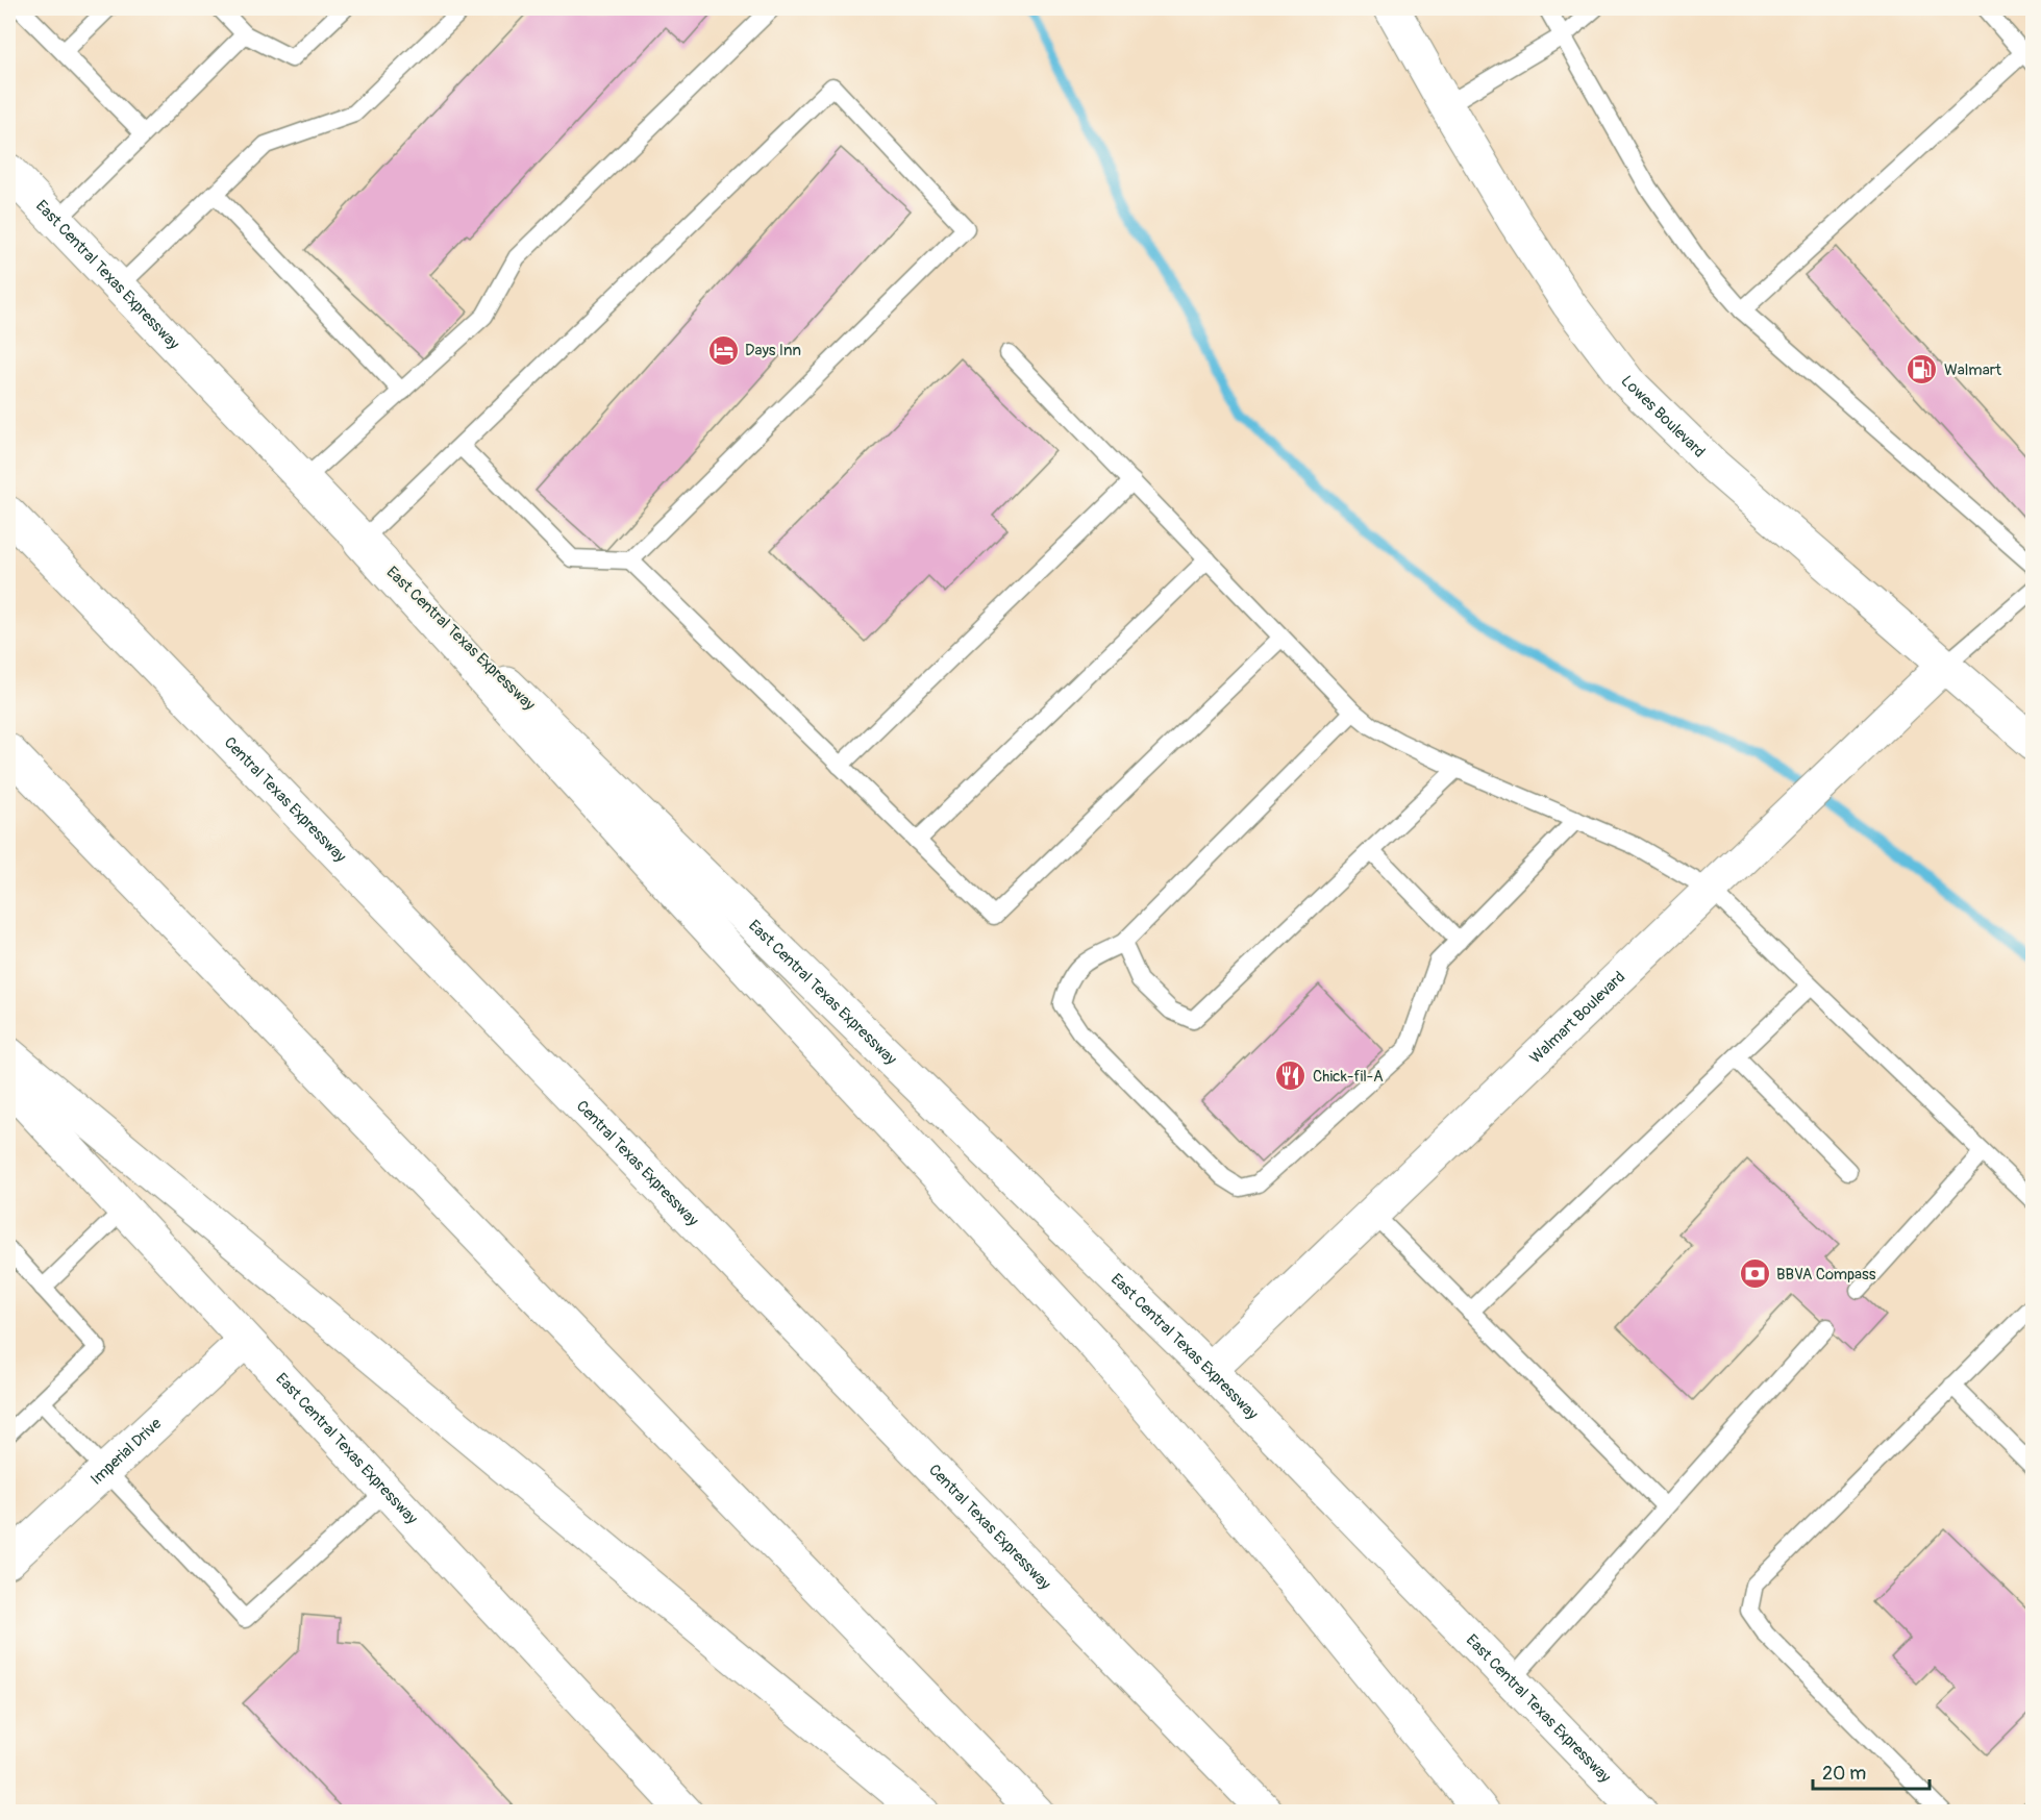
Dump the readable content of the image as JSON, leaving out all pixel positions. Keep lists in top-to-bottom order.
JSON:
{
  "streets": {
    "main road": [
      "East Central Texas Expressway",
      "Lowes Boulevard",
      "Central Texas Expressway",
      "Walmart Boulevard",
      "Imperial Drive"
    ]
  },
  "crossings": [
    ["East Central Texas Expressway", "Walmart Boulevard"],
    ["East Central Texas Expressway", "Imperial Drive"],
    ["Lowes Boulevard", "Walmart Boulevard"]
  ],
  "places": {
    "hotel": ["Days Inn"],
    "fuel station": ["Walmart"],
    "restaurant": ["Chick-fil-A"],
    "bank": ["BBVA Compass"]
  },
  "scale_bar": "20 m"
}
